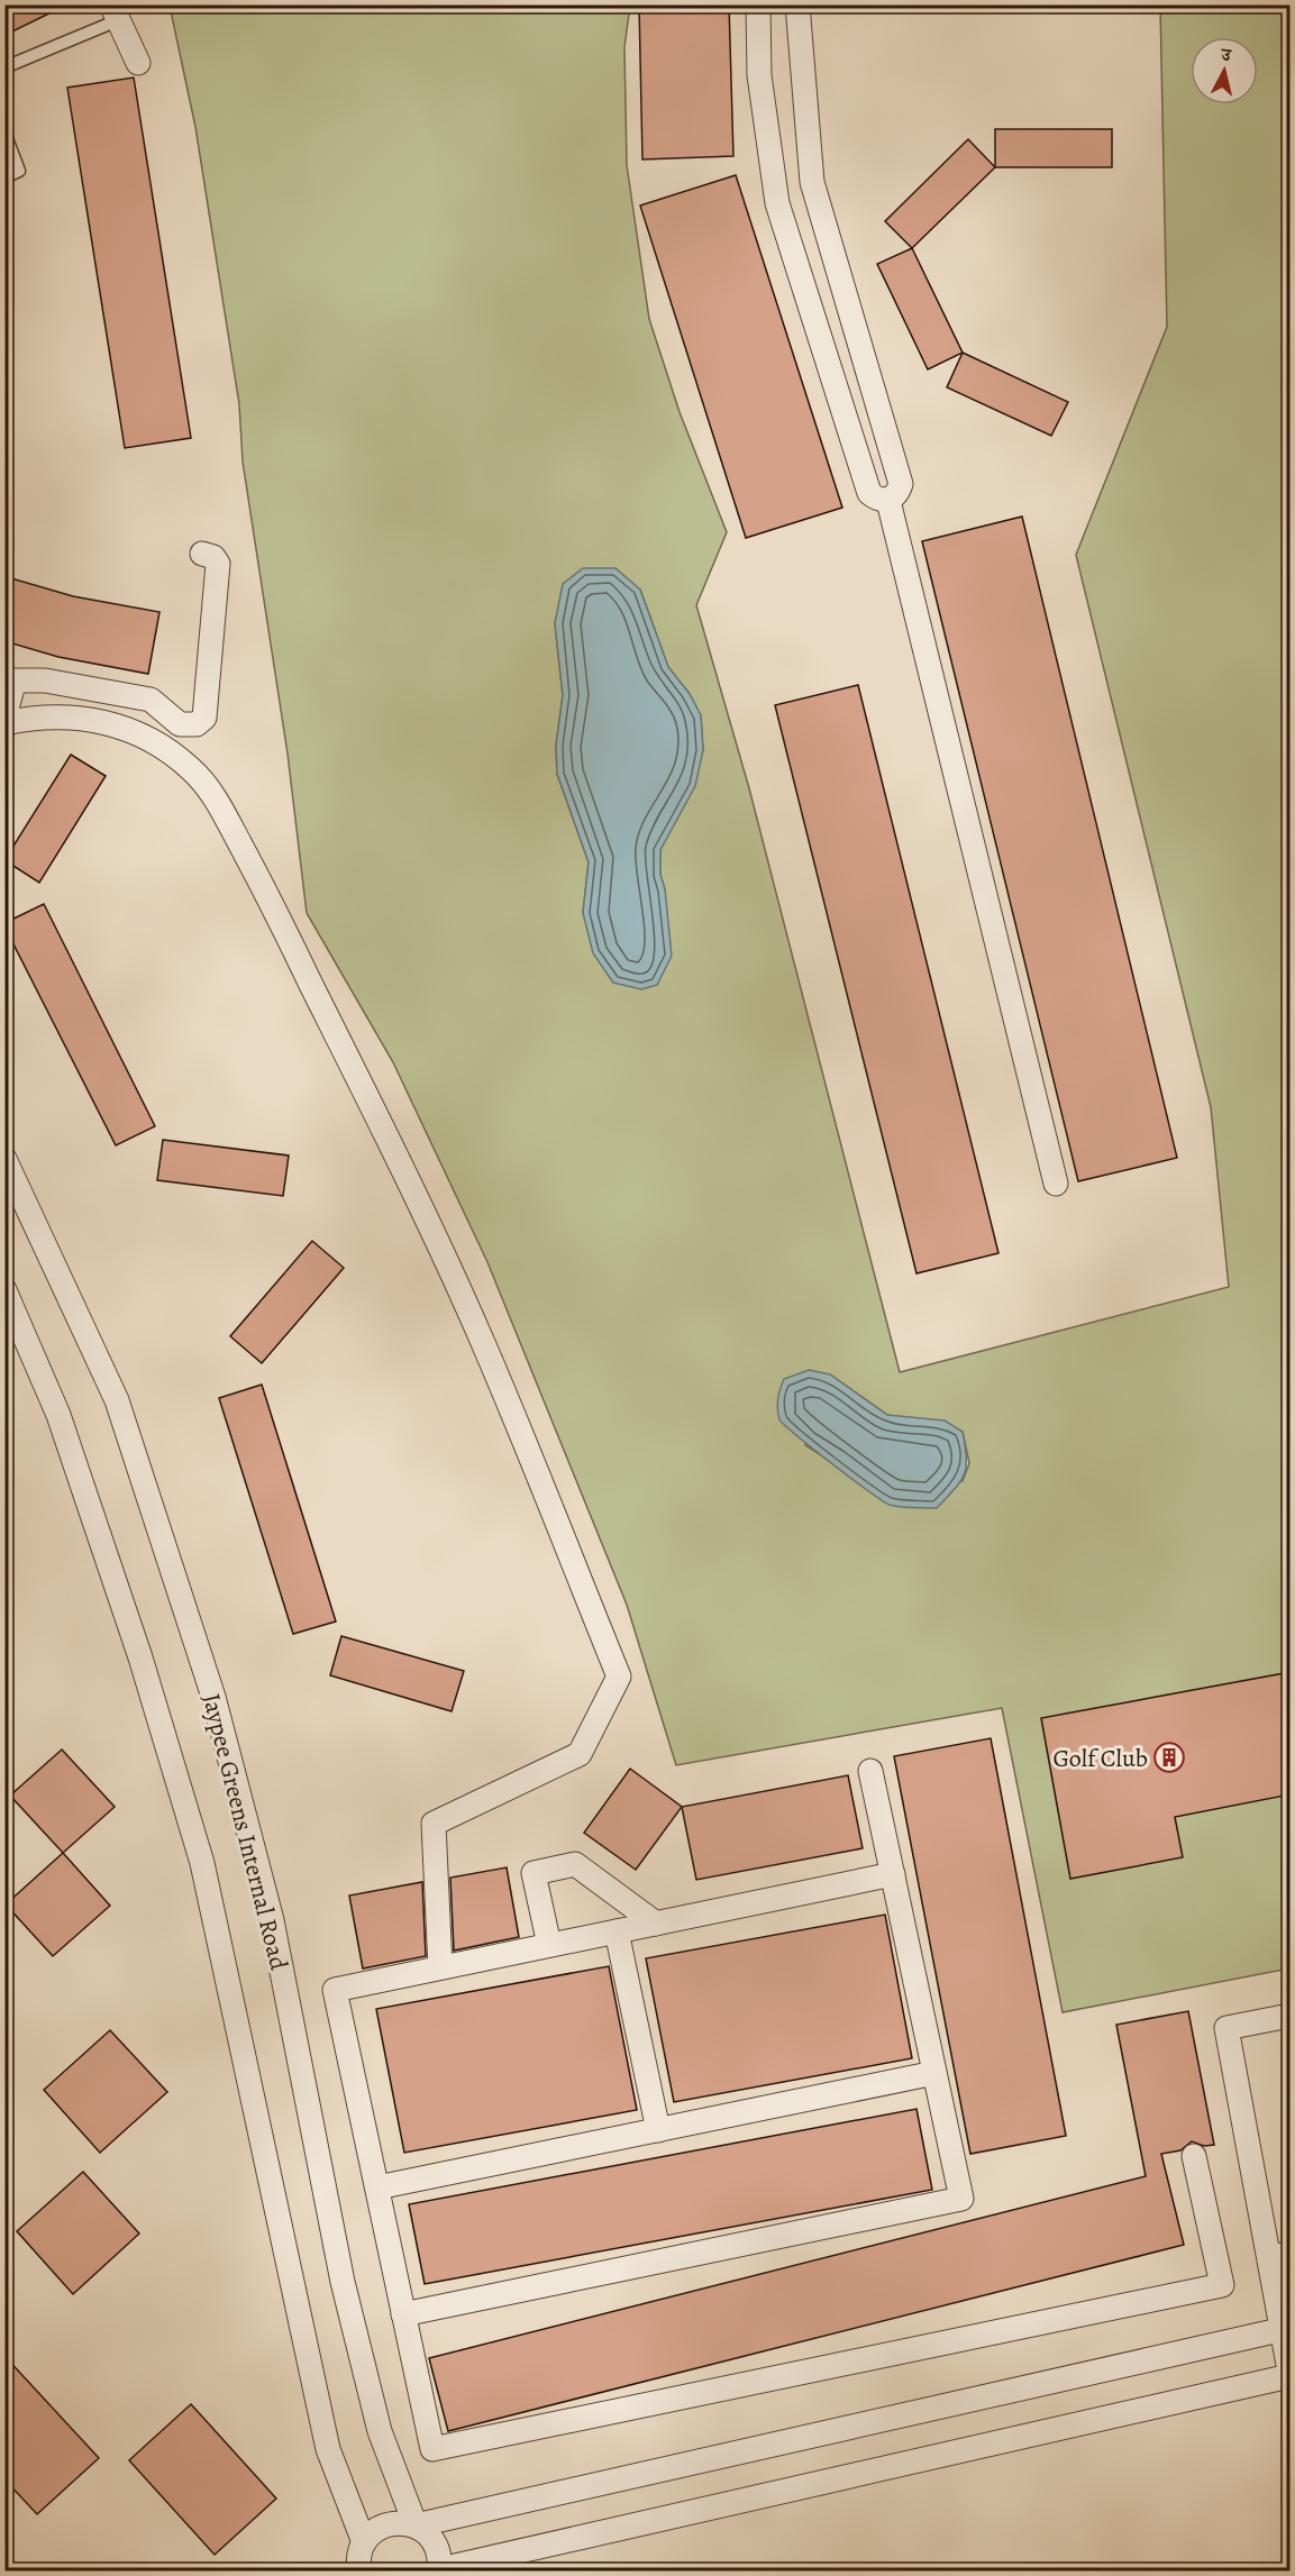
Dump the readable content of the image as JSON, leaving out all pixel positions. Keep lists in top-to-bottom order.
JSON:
{
  "streets": {
    "street": ["Jaypee Greens Internal Road"]
  },
  "places": {
    "building": ["Golf Club"]
  },
  "north": "top"
}
